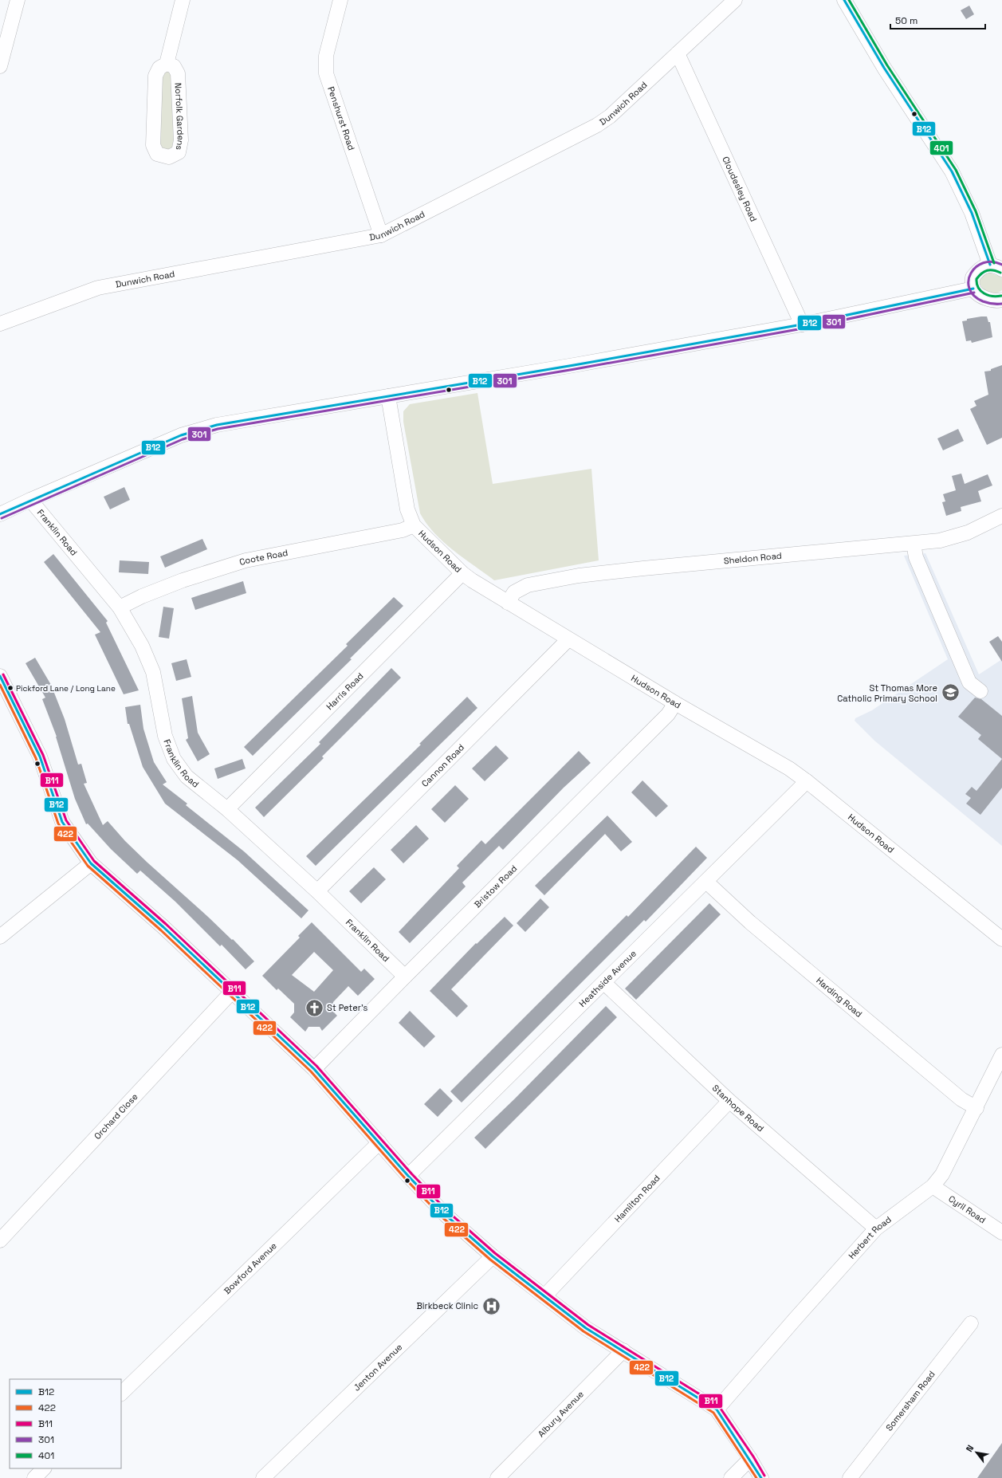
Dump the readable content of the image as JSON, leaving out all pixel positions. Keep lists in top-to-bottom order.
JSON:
{
  "streets": {
    "street": [
      "Dunwich Road",
      "Norfolk Gardens",
      "Penshurst Road",
      "Cloudesley Road",
      "Franklin Road",
      "Hudson Road",
      "Coote Road",
      "Sheldon Road",
      "Harris Road",
      "Cannon Road",
      "Bristow Road",
      "Heathside Avenue",
      "Harding Road",
      "Stanhope Road",
      "Orchard Close",
      "Hamilton Road",
      "Cyril Road",
      "Herbert Road",
      "Bowford Avenue",
      "Jenton Avenue",
      "Somersham Road",
      "Albury Avenue"
    ]
  },
  "crossings": [
    ["Dunwich Road", "Penshurst Road"],
    ["Dunwich Road", "Cloudesley Road"],
    ["Franklin Road", "Coote Road"],
    ["Franklin Road", "Harris Road"],
    ["Franklin Road", "Cannon Road"],
    ["Franklin Road", "Bristow Road"],
    ["Hudson Road", "Coote Road"],
    ["Hudson Road", "Sheldon Road"],
    ["Hudson Road", "Harris Road"],
    ["Hudson Road", "Cannon Road"],
    ["Hudson Road", "Bristow Road"],
    ["Hudson Road", "Heathside Avenue"],
    ["Heathside Avenue", "Harding Road"],
    ["Heathside Avenue", "Stanhope Road"],
    ["Harding Road", "Herbert Road"],
    ["Stanhope Road", "Hamilton Road"],
    ["Stanhope Road", "Herbert Road"],
    ["Cyril Road", "Herbert Road"]
  ],
  "places": {
    "other": ["Pickford Lane / Long Lane"],
    "school or university": ["St Thomas More Catholic Primary School"],
    "church": ["St Peter's"],
    "hospital": ["Birkbeck Clinic"]
  },
  "lines": [
    "transit line B12",
    "transit line 401",
    "transit line 301",
    "transit line B11",
    "transit line 422"
  ],
  "legend": [
    "B12",
    "422",
    "B11",
    "301",
    "401"
  ],
  "scale_bar": "50 m",
  "north": "top left"
}
